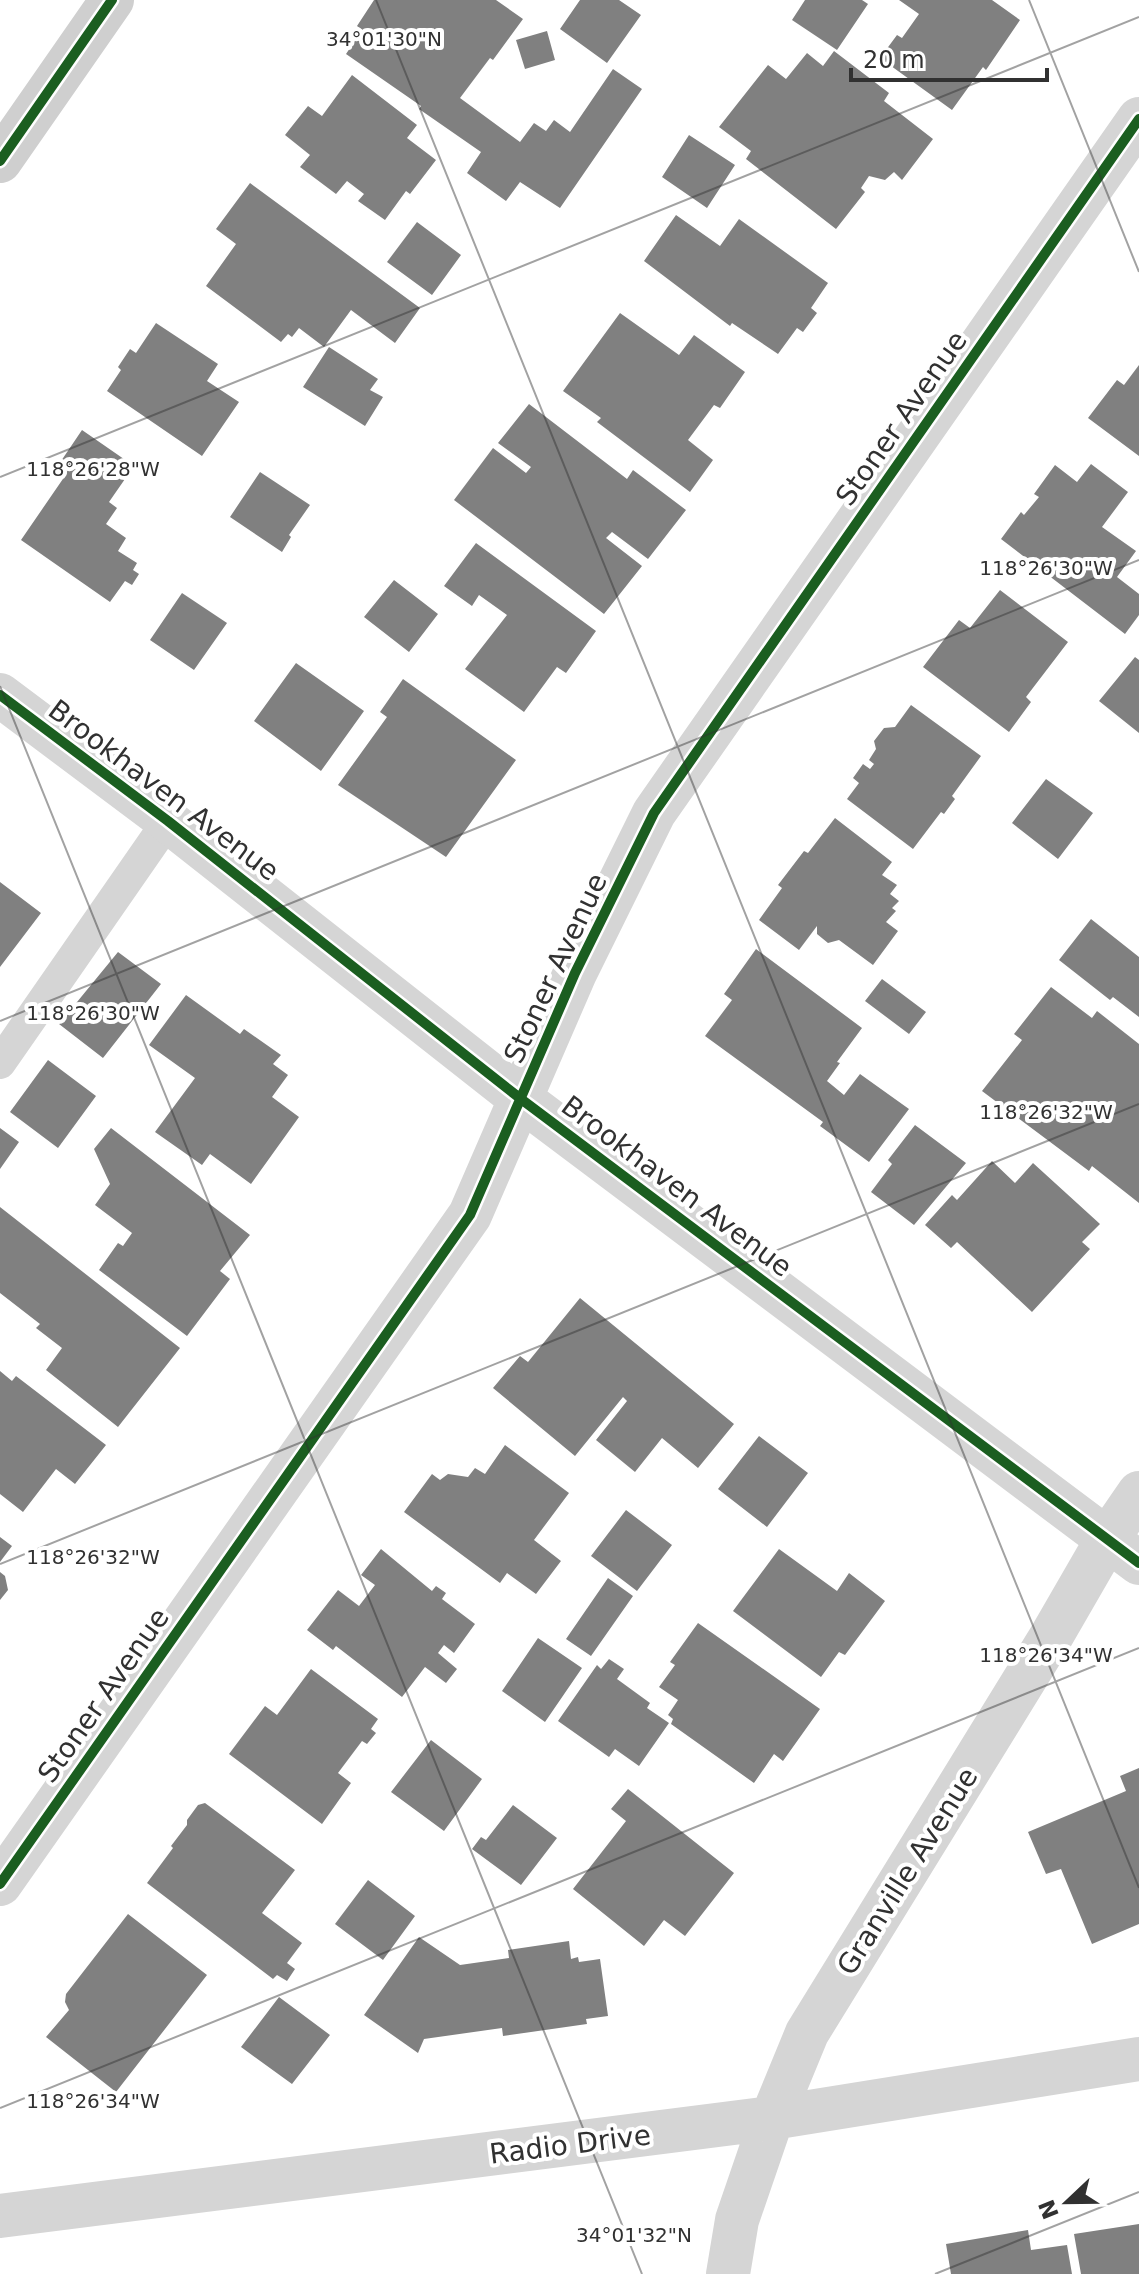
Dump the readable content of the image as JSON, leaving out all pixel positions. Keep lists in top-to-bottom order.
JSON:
{
  "streets": {
    "street": [
      "Stoner Avenue",
      "Brookhaven Avenue",
      "Granville Avenue",
      "Radio Drive"
    ]
  },
  "crossings": [
    ["Stoner Avenue", "Brookhaven Avenue"],
    ["Brookhaven Avenue", "Granville Avenue"],
    ["Granville Avenue", "Radio Drive"]
  ],
  "scale_bar": "20 m",
  "north": "left",
  "coordinates": [
    "34°01'30\"N",
    "118°26'28\"W",
    "118°26'30\"W",
    "118°26'32\"W",
    "118°26'34\"W",
    "34°01'32\"N"
  ]
}
